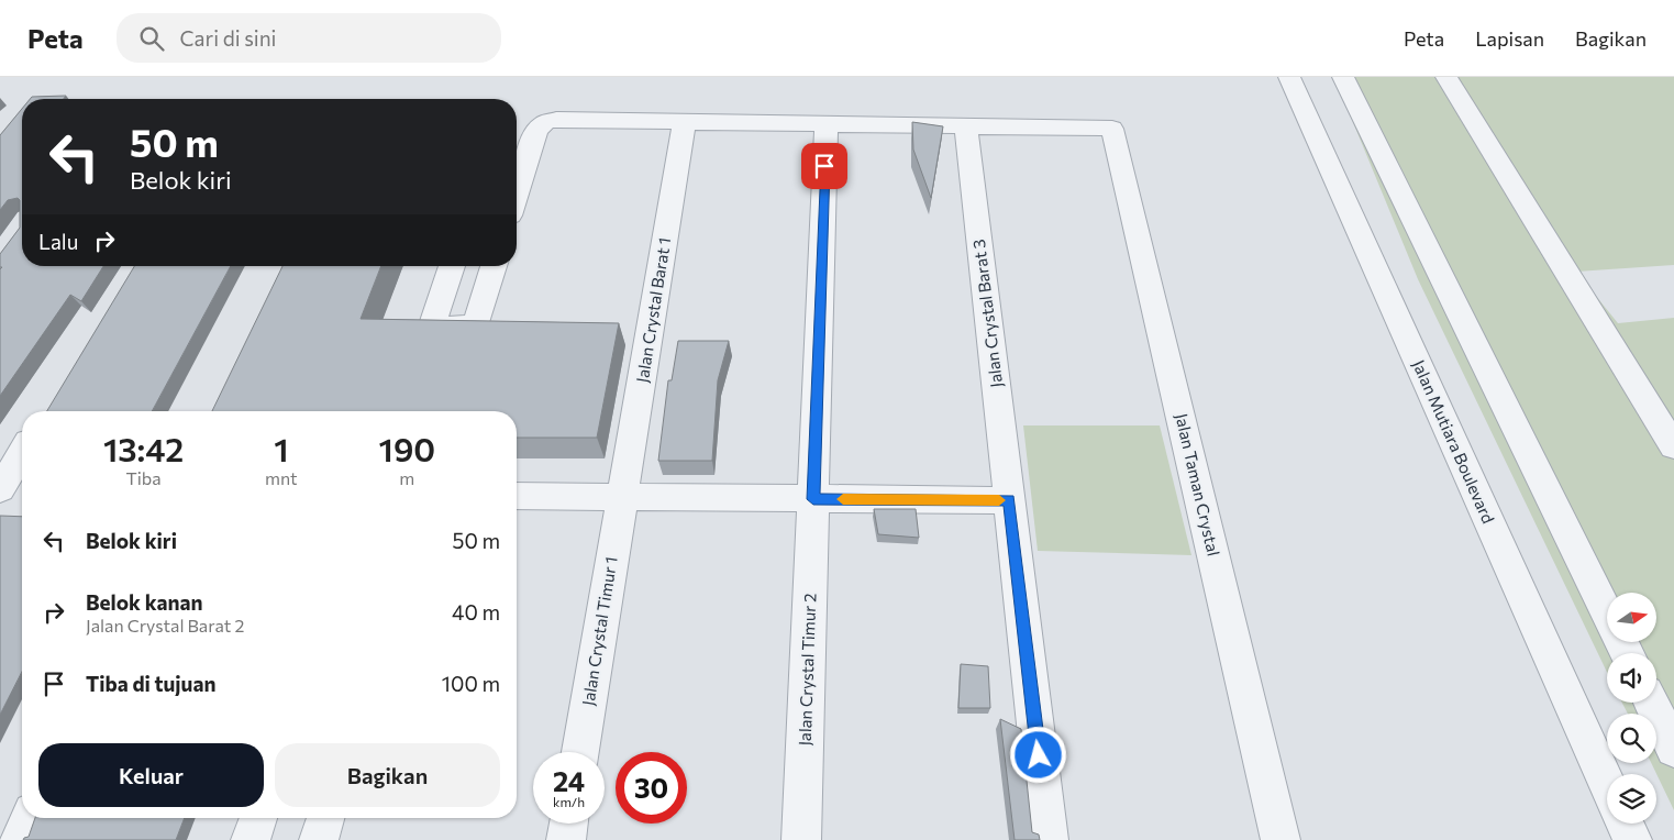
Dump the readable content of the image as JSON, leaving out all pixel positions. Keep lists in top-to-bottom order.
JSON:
{
  "streets": {
    "street": [
      "Jalan Crystal Barat 1",
      "Jalan Crystal Barat 3",
      "Jalan Mutiara Boulevard",
      "Jalan Taman Crystal",
      "Jalan Crystal Timur 1",
      "Jalan Crystal Timur 2"
    ]
  },
  "crossings": [
    ["Jalan Crystal Barat 1", "Jalan Crystal Timur 1"],
    ["Jalan Crystal Barat 3", "Jalan Taman Crystal"]
  ],
  "north": "right",
  "page": {
    "header": "Peta",
    "search": "Cari di sini",
    "nav": ["Peta", "Lapisan", "Bagikan"],
    "turn": ["50 m", "Belok kiri"],
    "then": "Lalu",
    "eta": [
      "13:42",
      "Tiba",
      "1",
      "mnt",
      "190",
      "m"
    ],
    "list": [
      {
        "name": "Belok kiri",
        "value": "50 m"
      },
      {
        "name": "Belok kanan",
        "note": "Jalan Crystal Barat 2",
        "value": "40 m"
      },
      {
        "name": "Tiba di tujuan",
        "value": "100 m"
      }
    ],
    "buttons": ["Keluar", "Bagikan"],
    "speed": "24 km/h",
    "limit": "30"
  }
}
